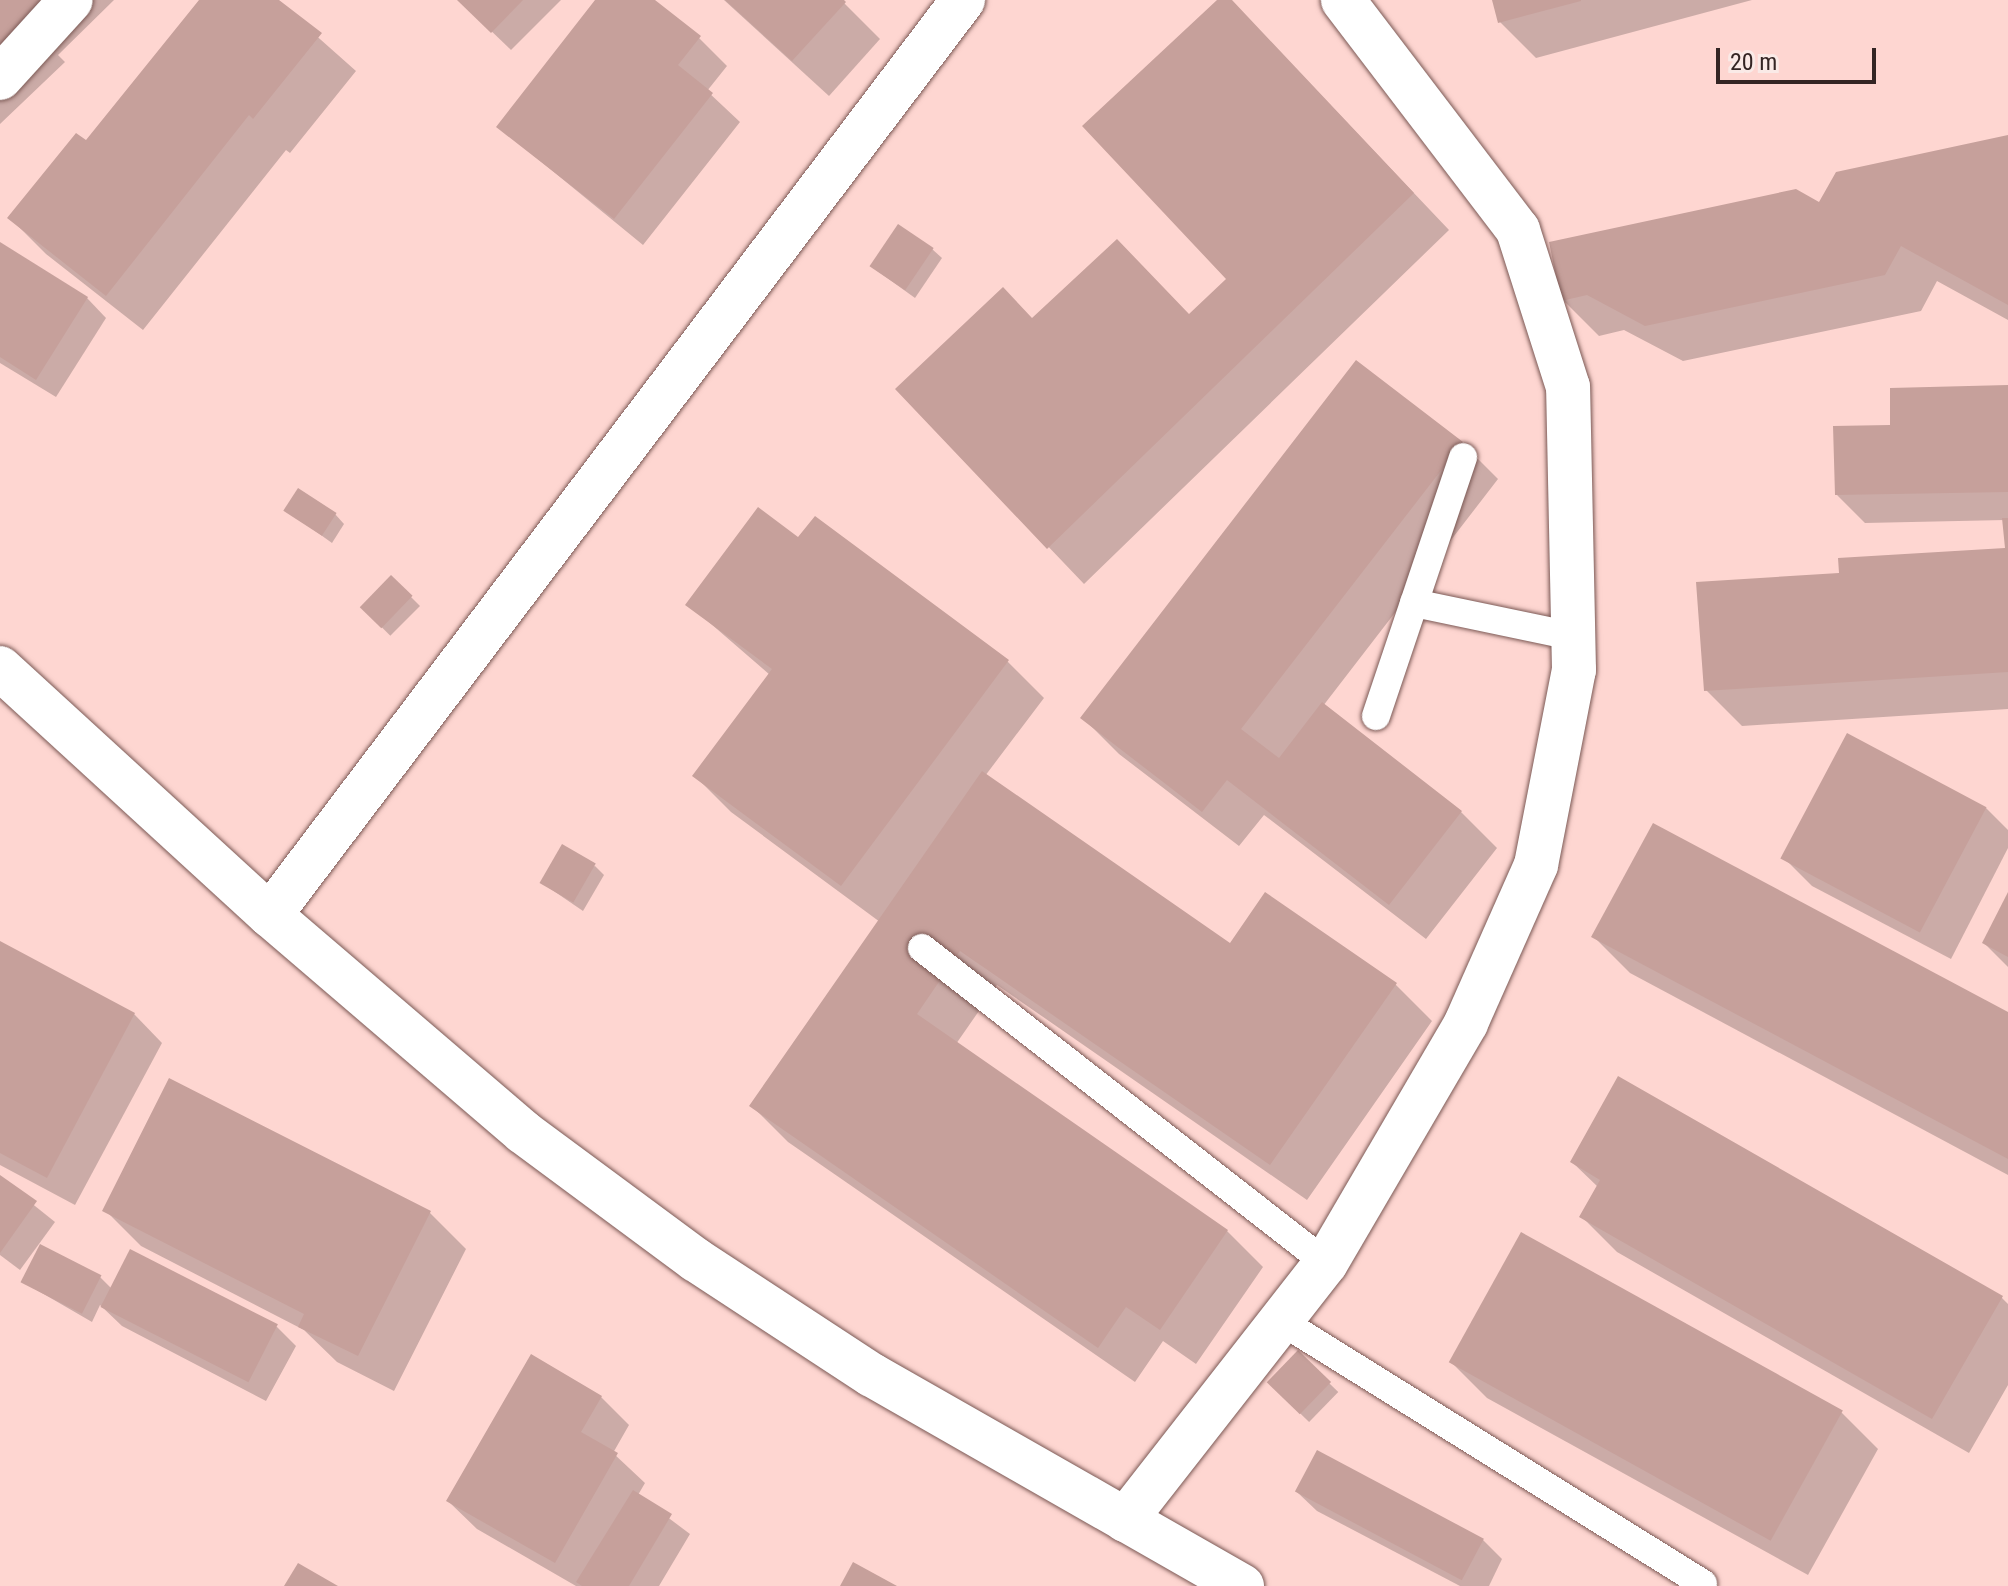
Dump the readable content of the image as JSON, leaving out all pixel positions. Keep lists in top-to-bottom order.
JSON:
{
  "scale_bar": "20 m"
}
